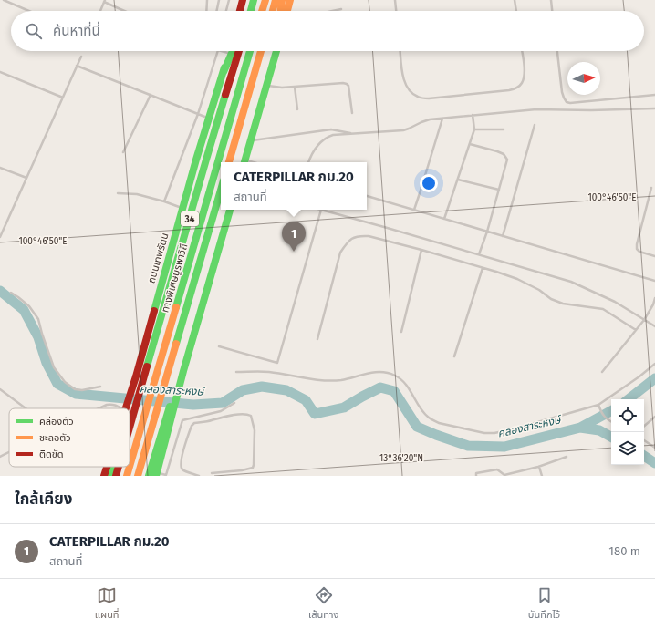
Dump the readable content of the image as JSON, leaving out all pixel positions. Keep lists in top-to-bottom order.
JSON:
{
  "streets": {
    "main road": ["34", "ถนนเทพรัตน", "ทางพิเศษบูรพาวิถี"]
  },
  "water": ["คลองสาระหงษ์"],
  "legend": ["คล่องตัว", "ชะลอตัว", "ติดขัด"],
  "north": "right",
  "page": {
    "search": "ค้นหาที่นี่",
    "popup": ["CATERPILLAR กม.20", "สถานที่"],
    "pins": "1",
    "heading": "ใกล้เคียง",
    "list": [
      {
        "mark": "1",
        "name": "CATERPILLAR กม.20",
        "note": "สถานที่",
        "value": "180 m"
      }
    ],
    "nav": ["แผนที่", "เส้นทาง", "บันทึกไว้"]
  },
  "coordinates": ["100°46'50\"E", "13°36'20\"N"]
}
